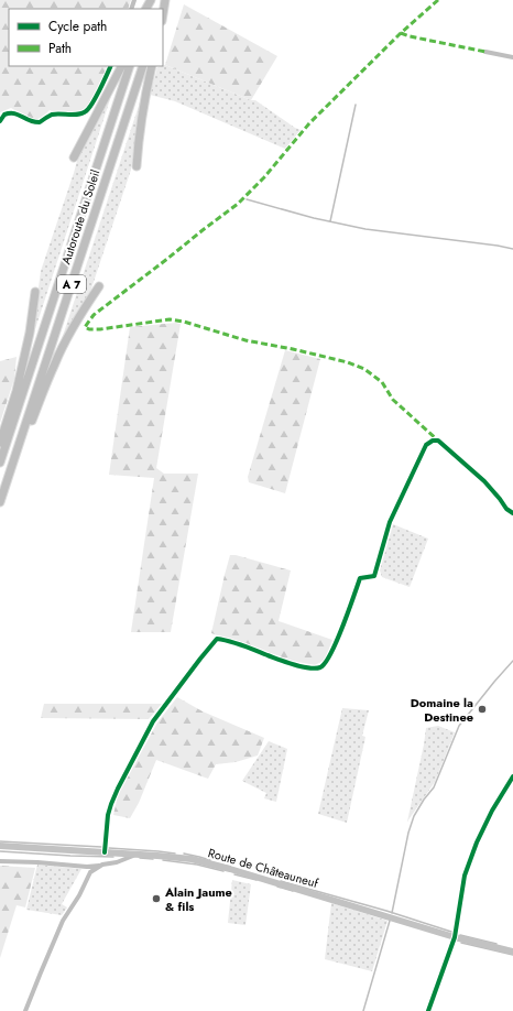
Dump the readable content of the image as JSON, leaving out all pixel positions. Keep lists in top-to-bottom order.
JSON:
{
  "streets": {
    "highway": ["Autoroute du Soleil", "A 7"],
    "main road": ["Route de Châteauneuf"]
  },
  "places": ["Domaine la Destinee", "Alain Jaume & fils"],
  "legend": ["Cycle path", "Path"]
}
